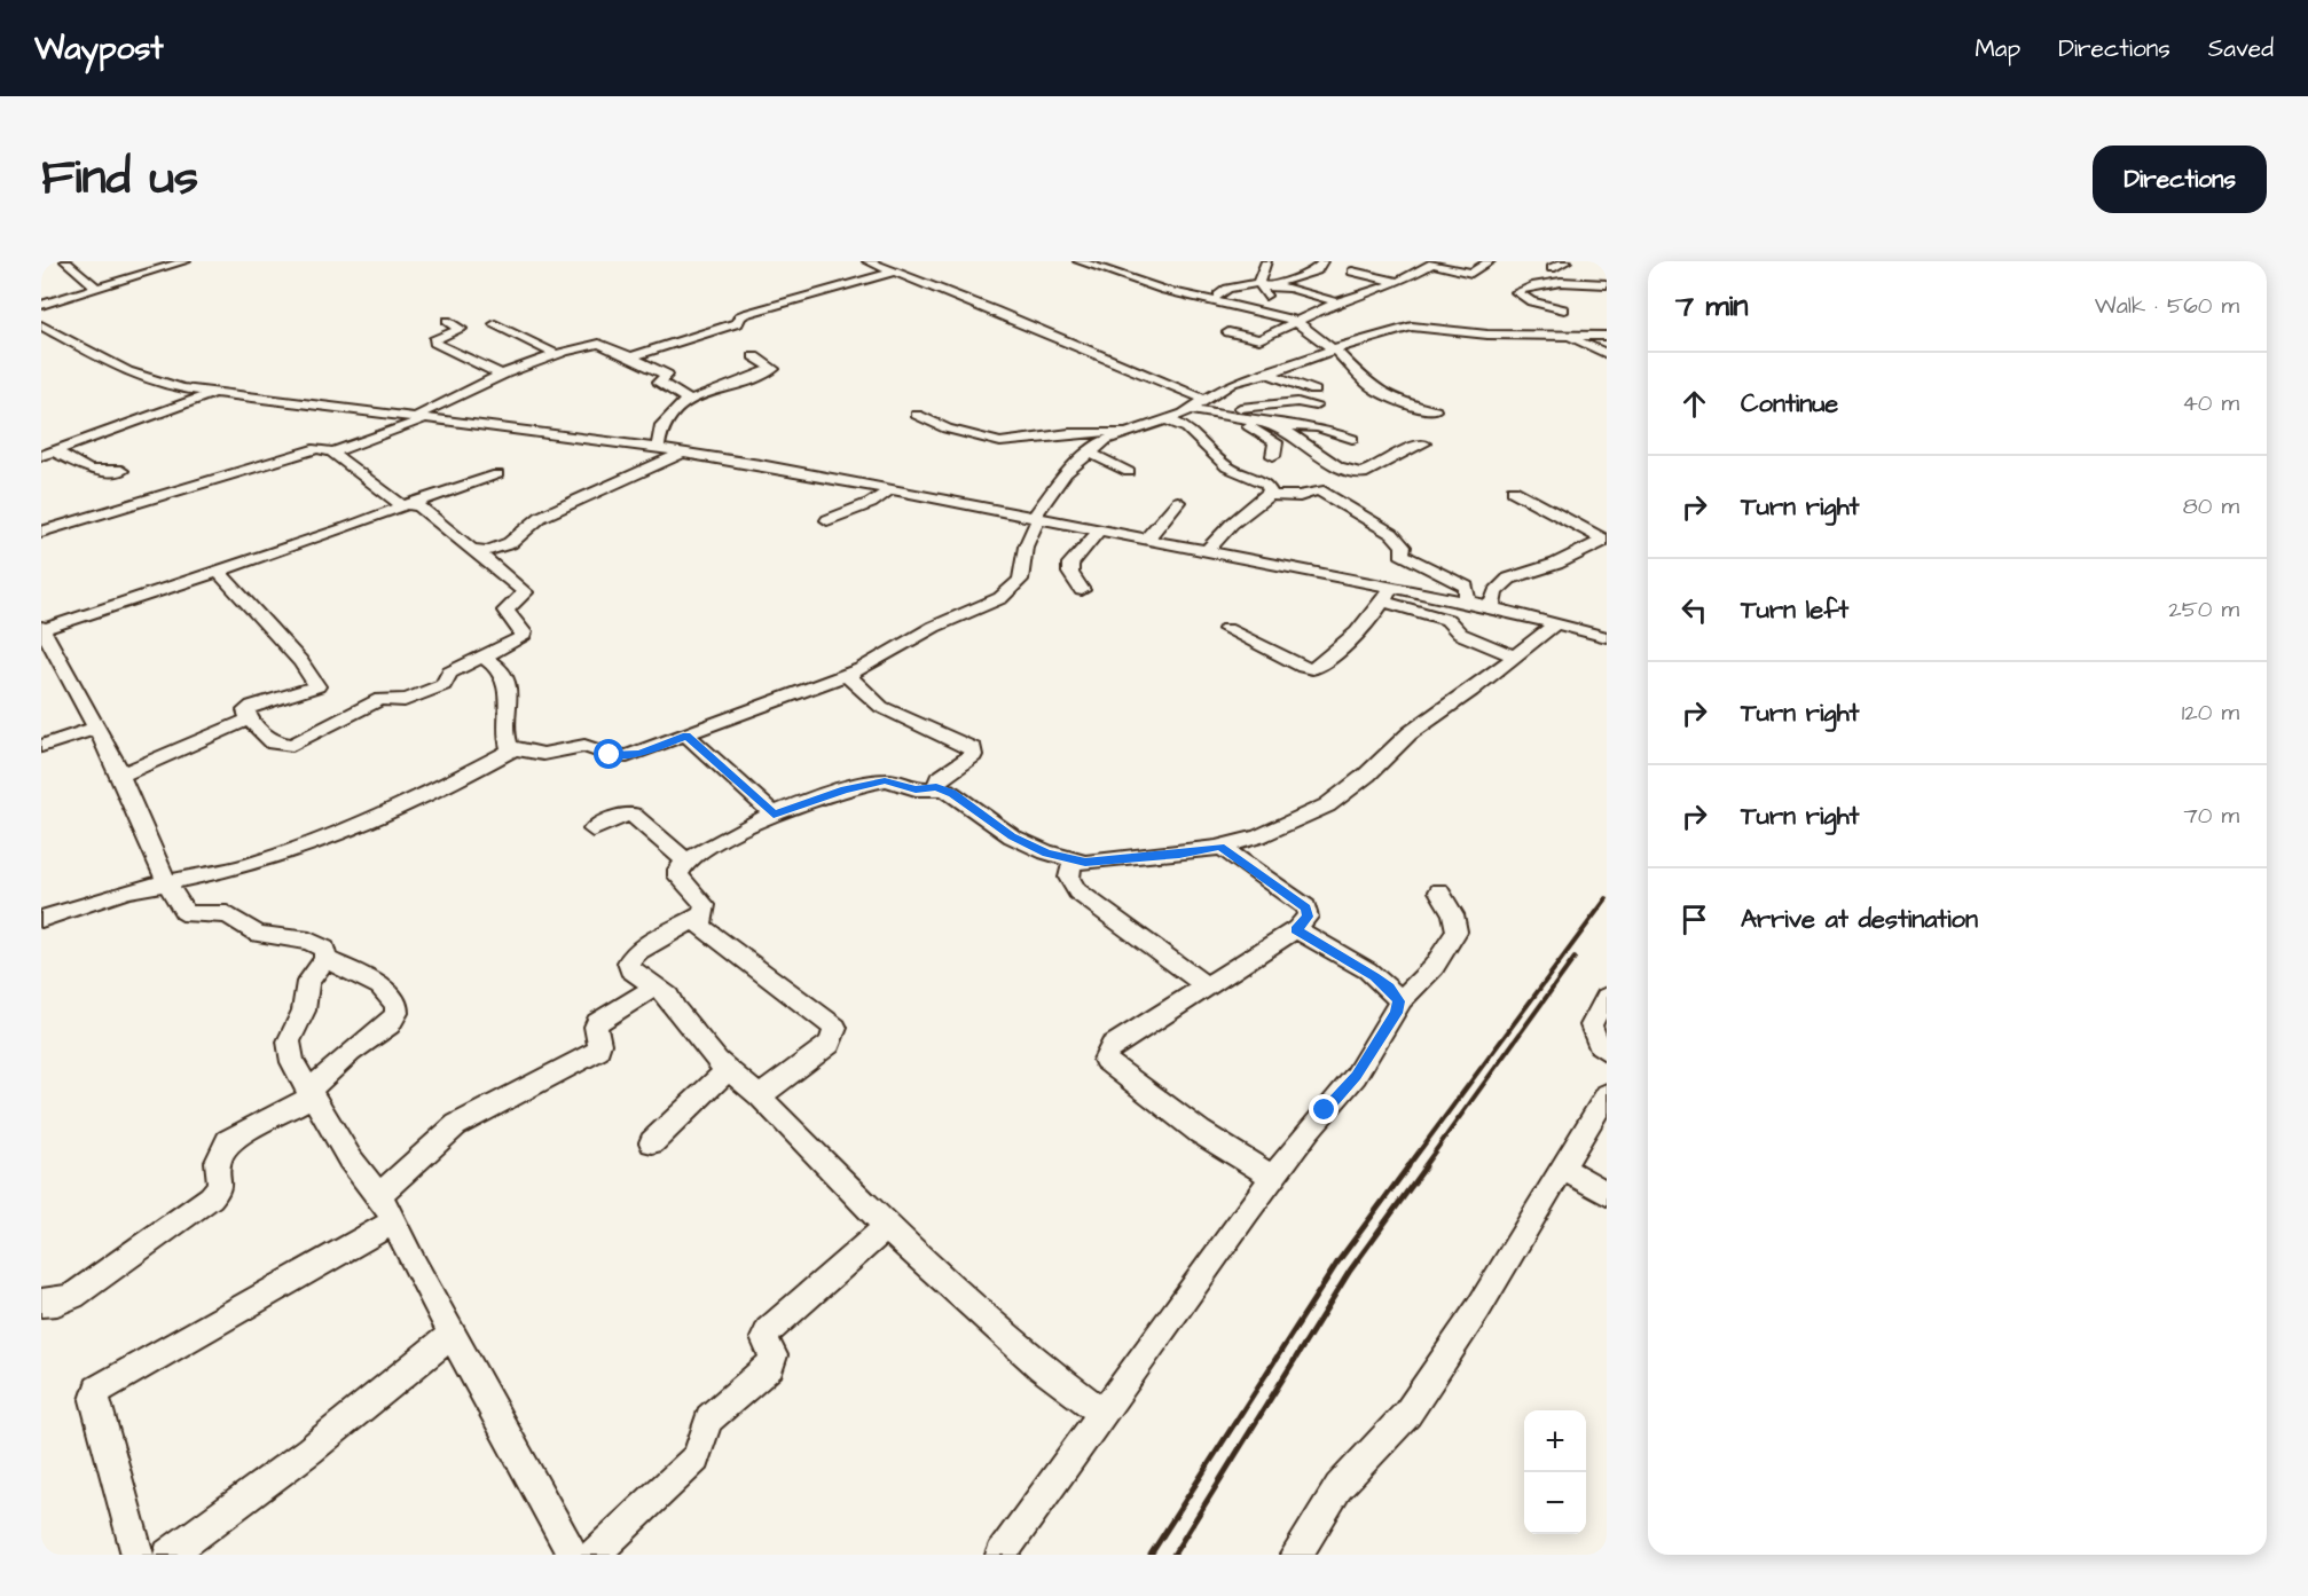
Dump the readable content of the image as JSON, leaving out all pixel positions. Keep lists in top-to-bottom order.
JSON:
{
  "page": {
    "header": "Waypost",
    "nav": ["Map", "Directions", "Saved"],
    "title": "Find us",
    "buttons": "Directions",
    "heading": ["7 min", "Walk · 560 m"],
    "list": [
      ["Continue", "40 m"],
      ["Turn right", "80 m"],
      ["Turn left", "250 m"],
      ["Turn right", "120 m"],
      ["Turn right", "70 m"],
      "Arrive at destination"
    ],
    "map_buttons": ["+", "−"]
  }
}
